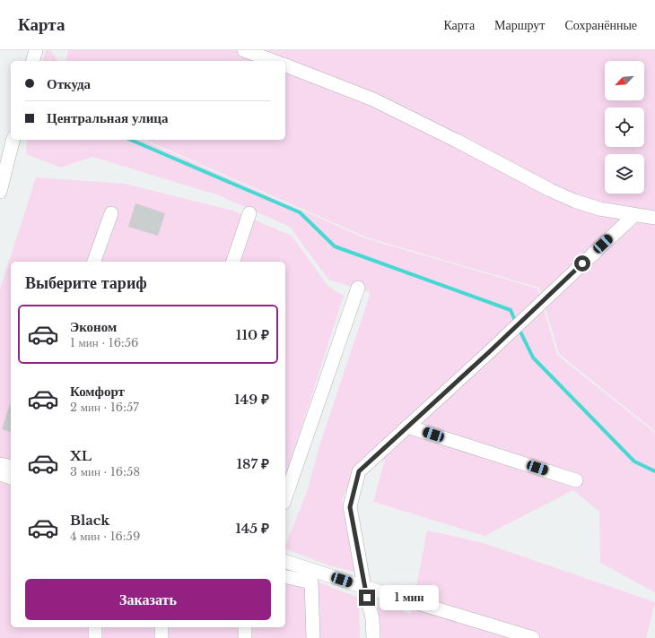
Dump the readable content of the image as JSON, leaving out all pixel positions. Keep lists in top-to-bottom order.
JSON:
{
  "north": "bottom left",
  "page": {
    "header": "Карта",
    "nav": ["Карта", "Маршрут", "Сохранённые"],
    "banner": ["Откуда", "Центральная улица"],
    "heading": "Выберите тариф",
    "list": [
      {
        "name": "Эконом",
        "note": "1 мин · 16:56",
        "value": "110 ₽"
      },
      {
        "name": "Комфорт",
        "note": "2 мин · 16:57",
        "value": "149 ₽"
      },
      {
        "name": "XL",
        "note": "3 мин · 16:58",
        "value": "187 ₽"
      },
      {
        "name": "Black",
        "note": "4 мин · 16:59",
        "value": "145 ₽"
      }
    ],
    "buttons": "Заказать",
    "bubble": "1 мин"
  }
}
